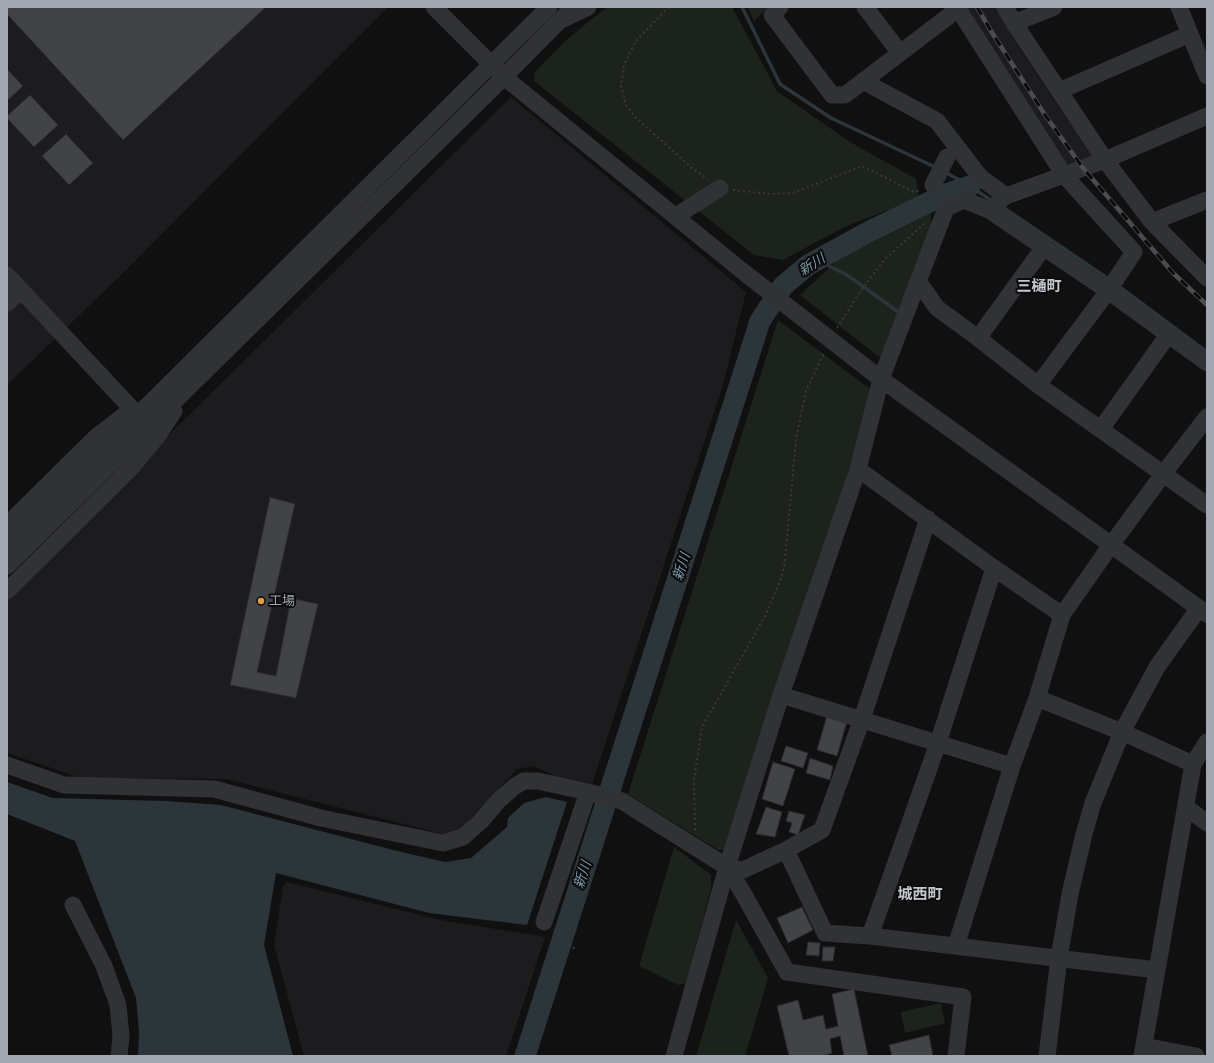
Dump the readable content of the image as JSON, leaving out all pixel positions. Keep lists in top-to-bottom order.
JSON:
{
  "districts": ["三樋町", "城西町"],
  "water": ["新川"],
  "places": ["工場"]
}
